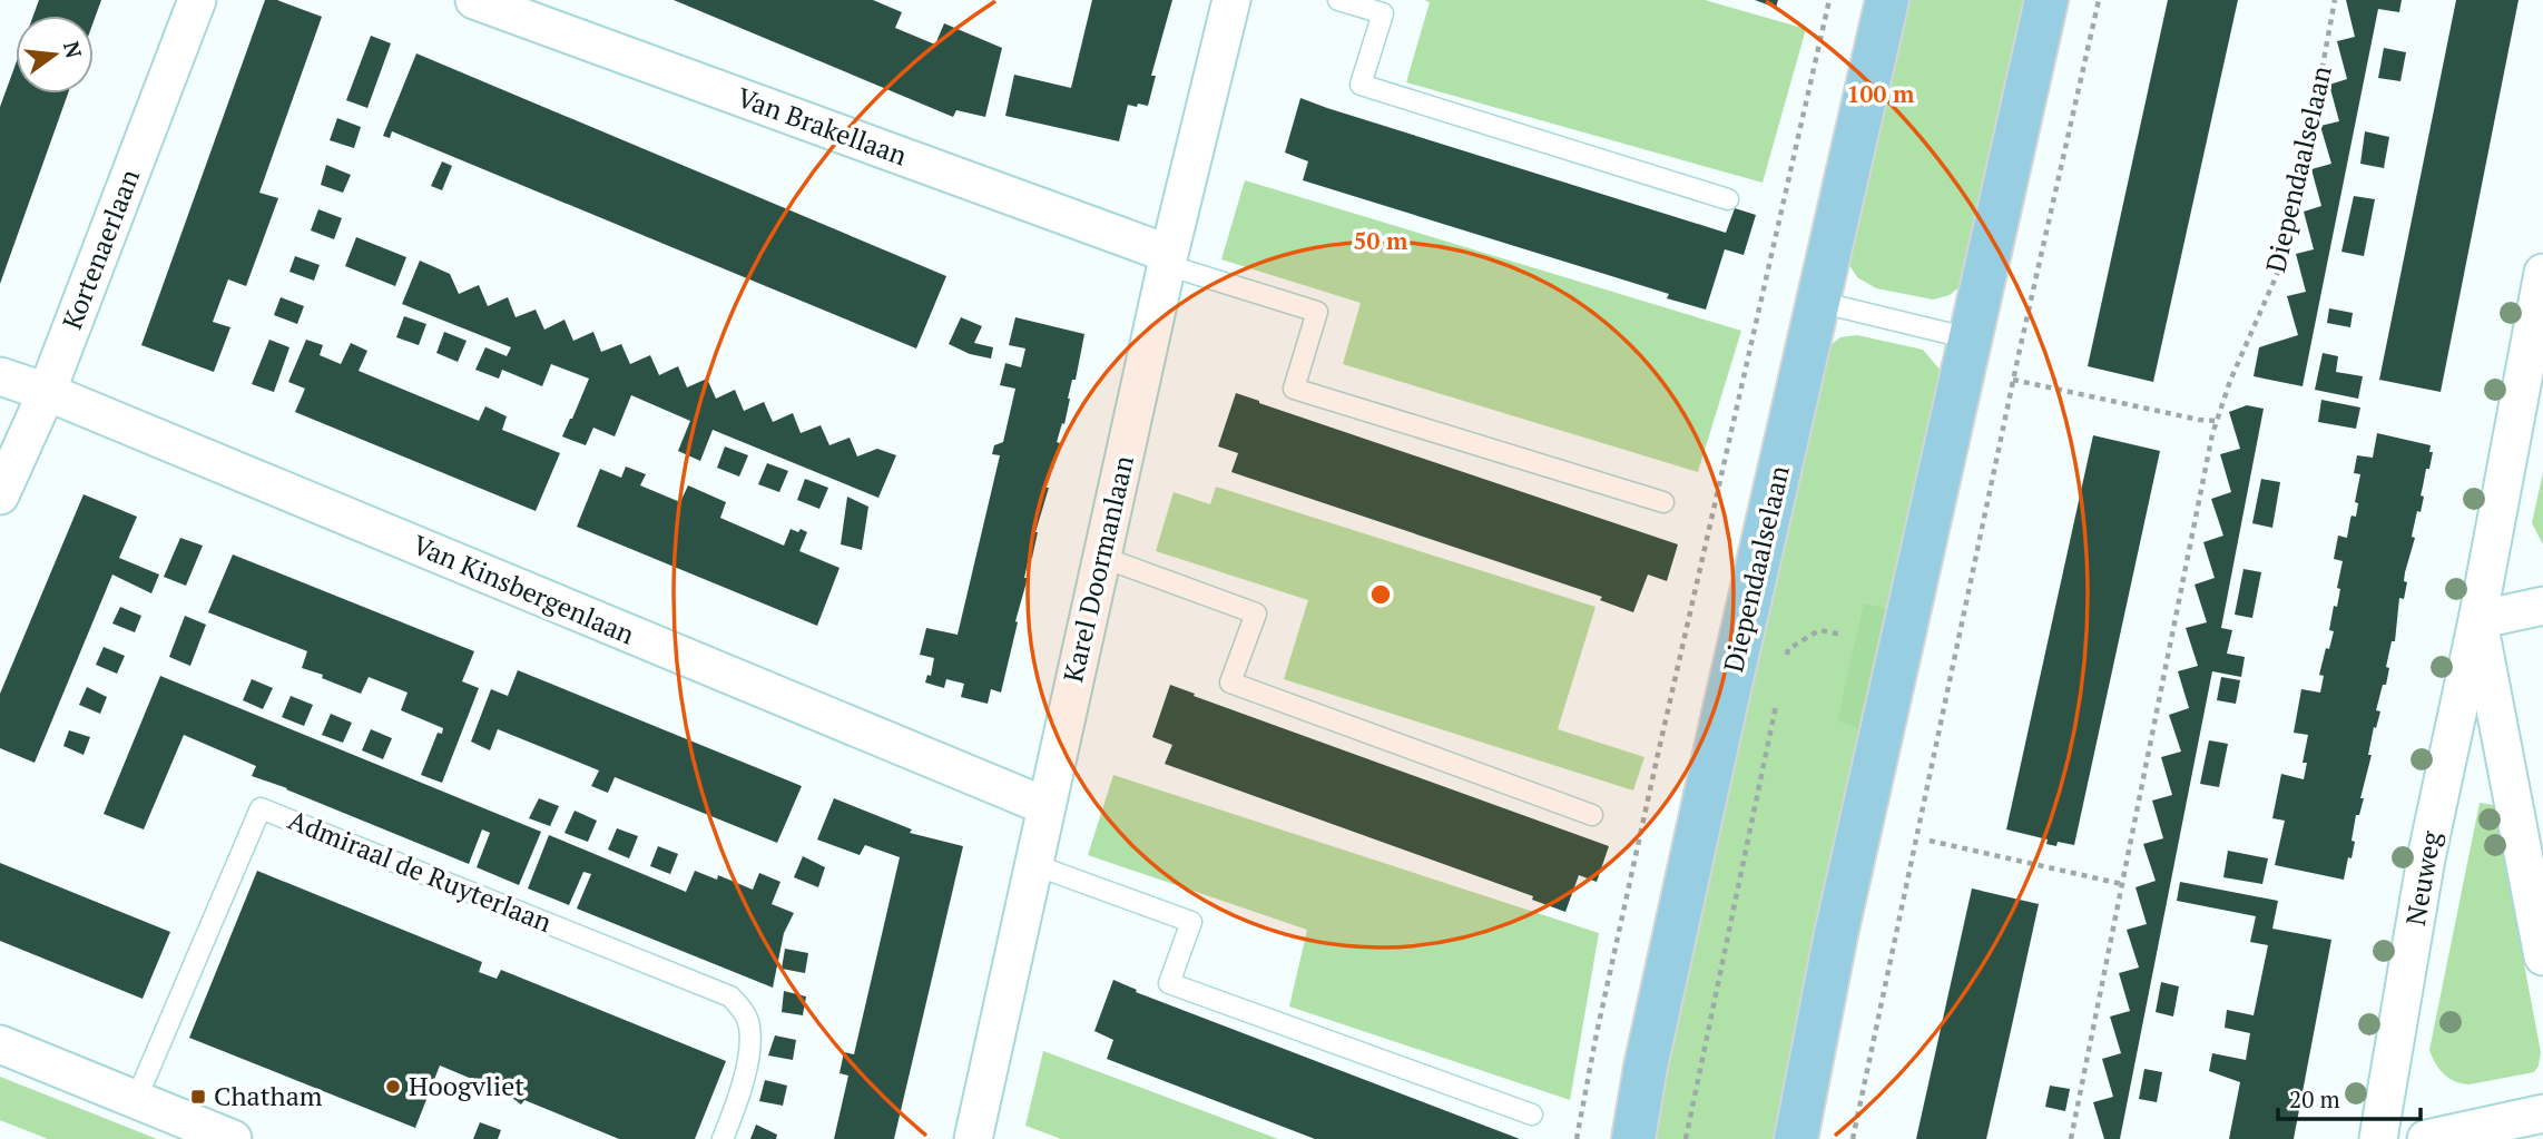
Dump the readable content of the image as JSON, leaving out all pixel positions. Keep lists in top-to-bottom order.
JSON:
{
  "streets": {
    "main road": ["Diependaalselaan"],
    "street": [
      "Van Brakellaan",
      "Kortenaerlaan",
      "Karel Doormanlaan",
      "Van Kinsbergenlaan",
      "Neuweg"
    ],
    "lane": ["Admiraal de Ruyterlaan"]
  },
  "crossings": [
    ["Van Brakellaan", "Karel Doormanlaan"],
    ["Kortenaerlaan", "Van Kinsbergenlaan"],
    ["Karel Doormanlaan", "Van Kinsbergenlaan"]
  ],
  "places": {
    "other": ["Hoogvliet"],
    "transit": ["Chatham"]
  },
  "scale_bar": "20 m",
  "north": "right",
  "rings": ["100 m", "50 m"]
}
